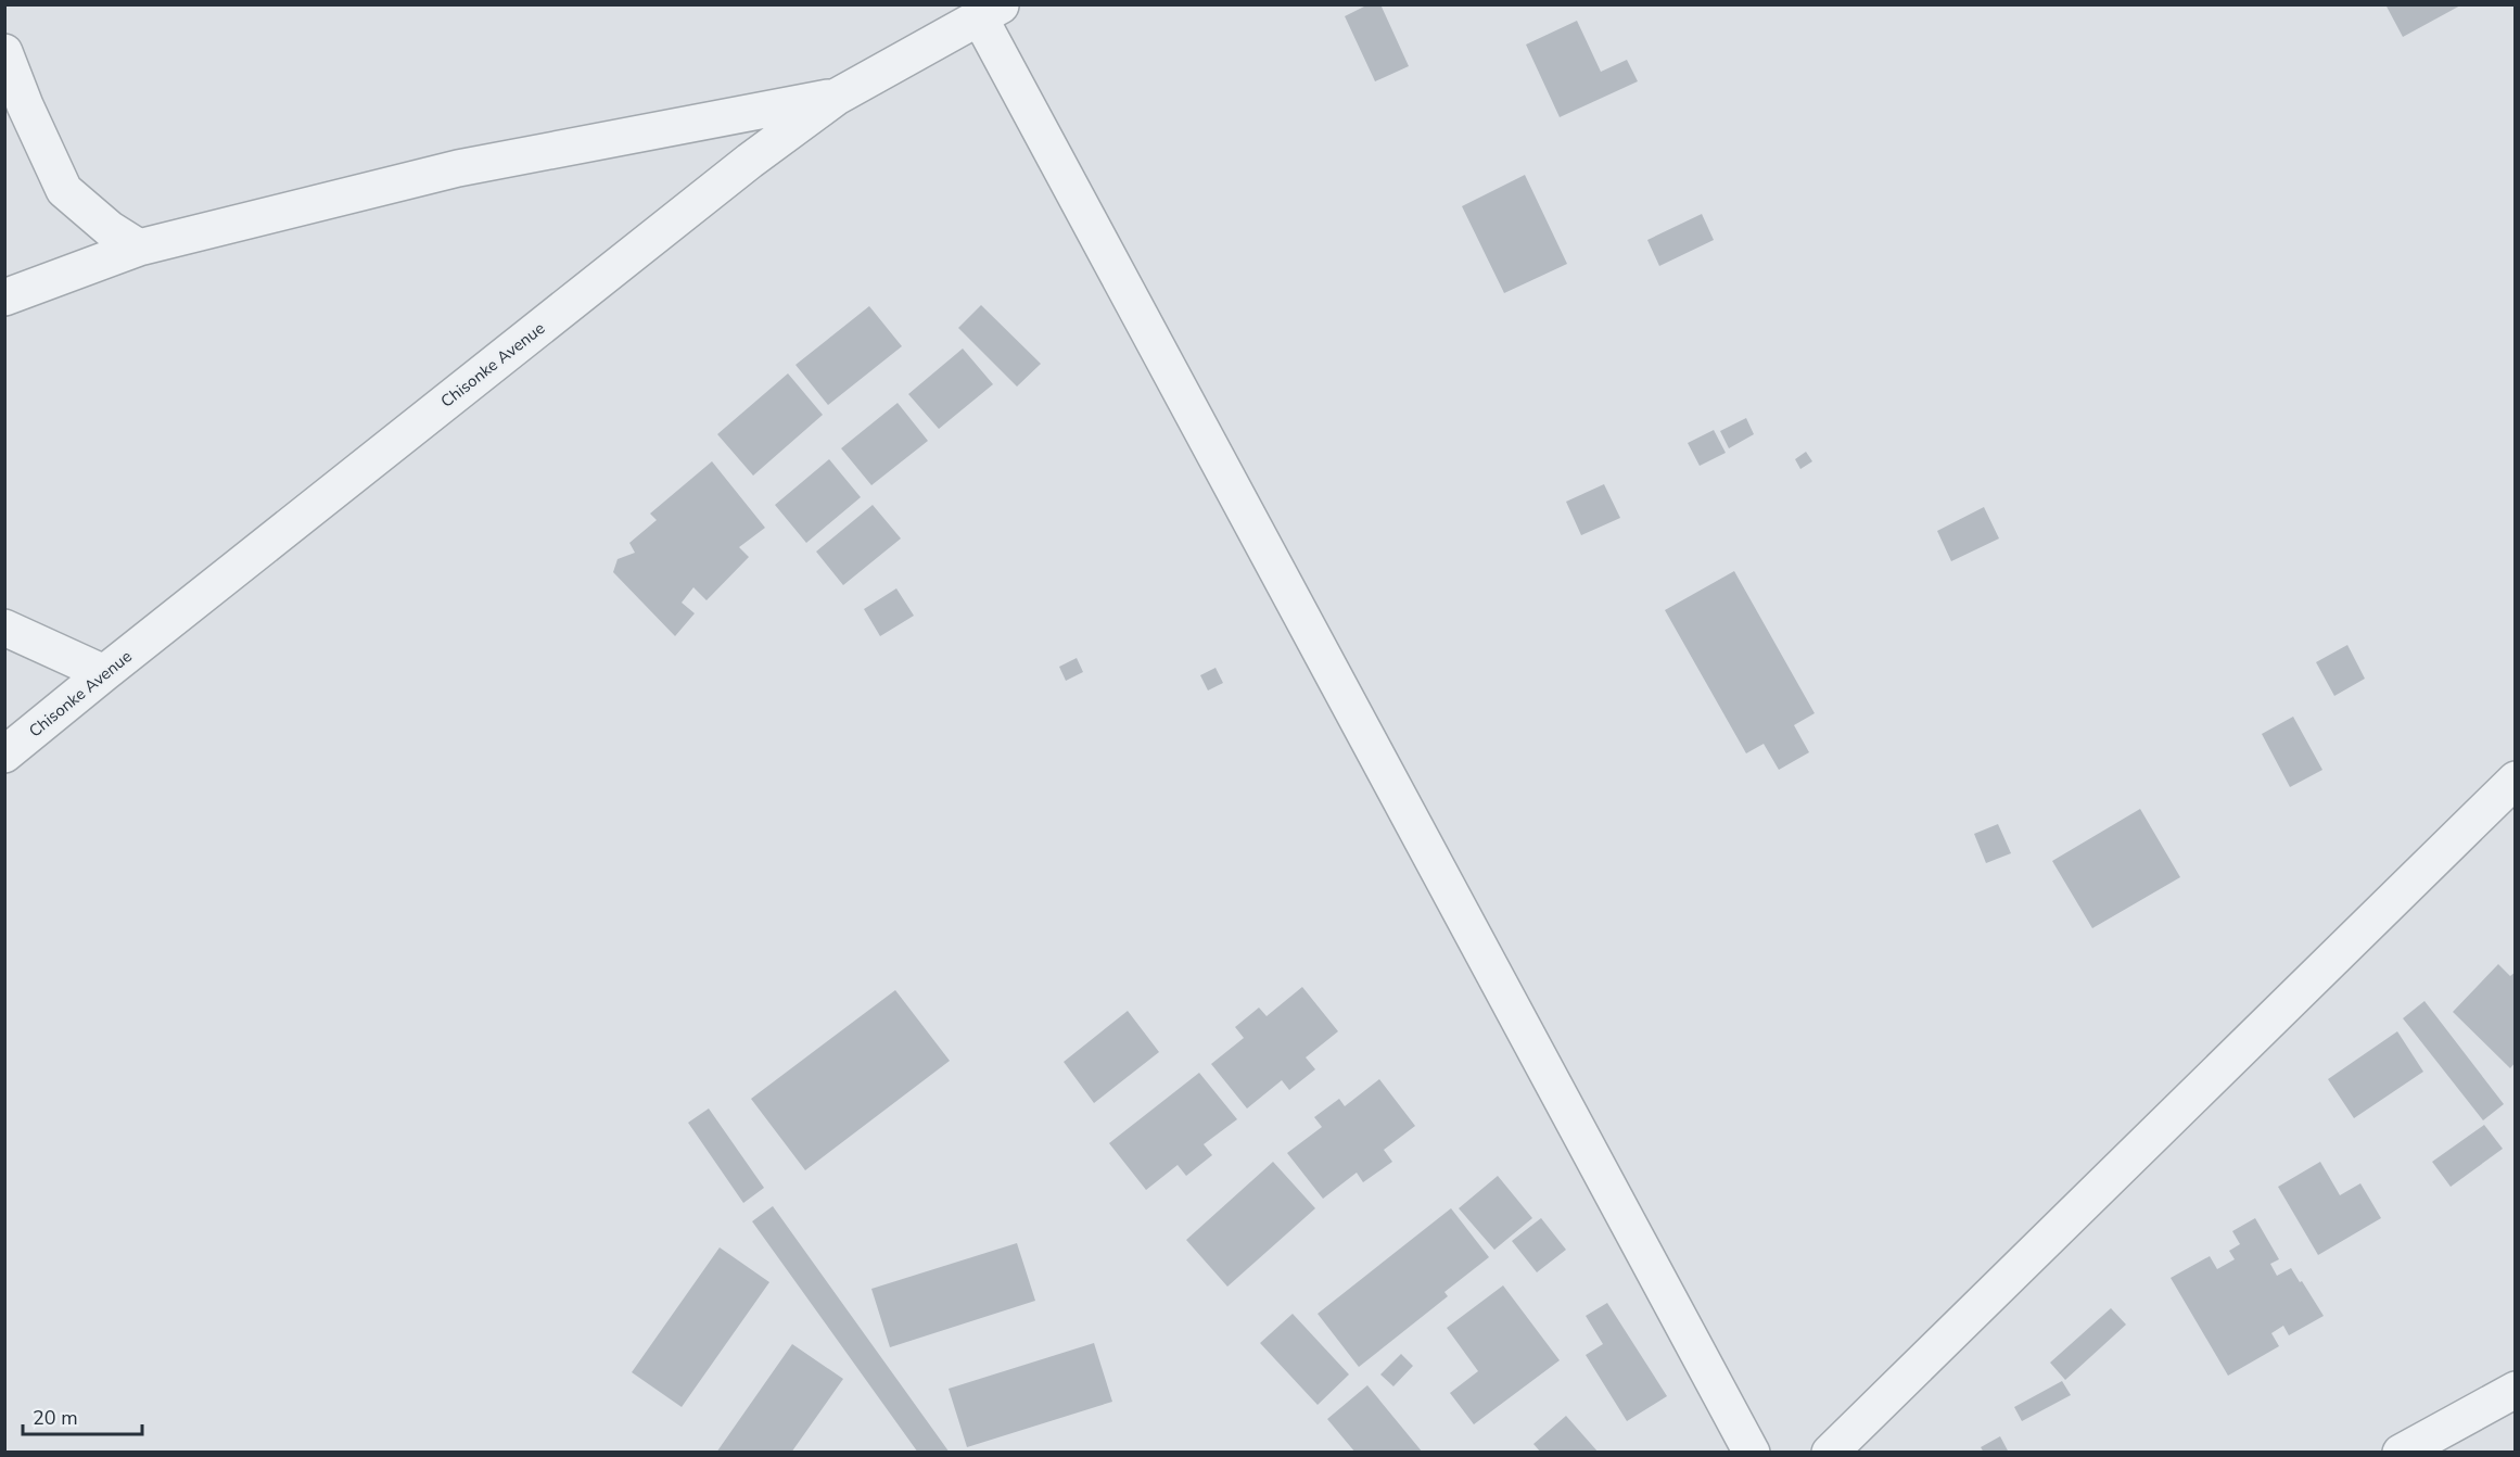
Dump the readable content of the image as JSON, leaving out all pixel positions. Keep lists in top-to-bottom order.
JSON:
{
  "streets": {
    "street": ["Chisonke Avenue"]
  },
  "scale_bar": "20 m"
}
